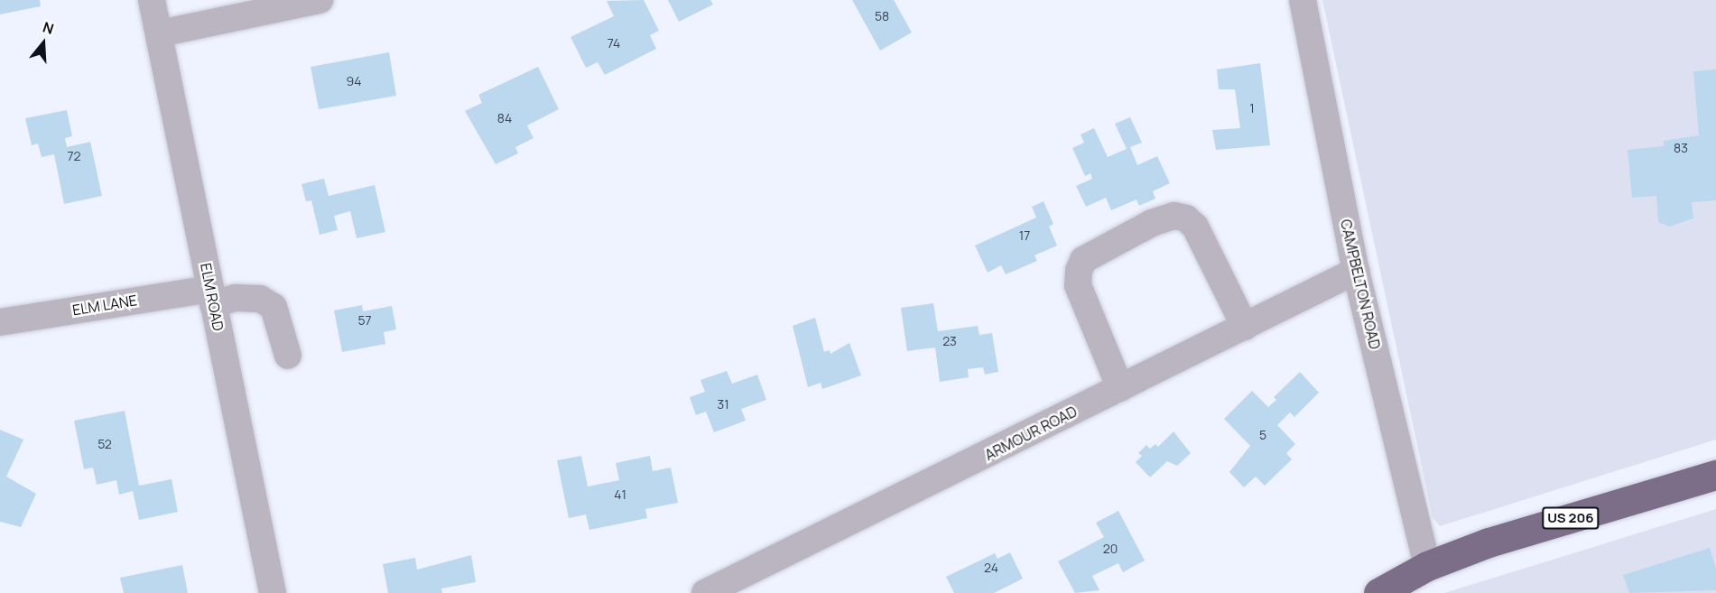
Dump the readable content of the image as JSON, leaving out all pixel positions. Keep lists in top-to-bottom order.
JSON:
{
  "streets": {
    "highway": ["US 206"],
    "street": [
      "CAMPBELTON ROAD",
      "ELM ROAD",
      "ELM LANE",
      "ARMOUR ROAD"
    ]
  },
  "crossings": [
    ["CAMPBELTON ROAD", "ARMOUR ROAD"],
    ["CAMPBELTON ROAD", "US 206"],
    ["ELM ROAD", "ELM LANE"]
  ],
  "house_numbers": [
    "58",
    "74",
    "94",
    "1",
    "84",
    "83",
    "72",
    "17",
    "57",
    "23",
    "31",
    "5",
    "52",
    "41",
    "20",
    "24"
  ],
  "north": "top"
}
